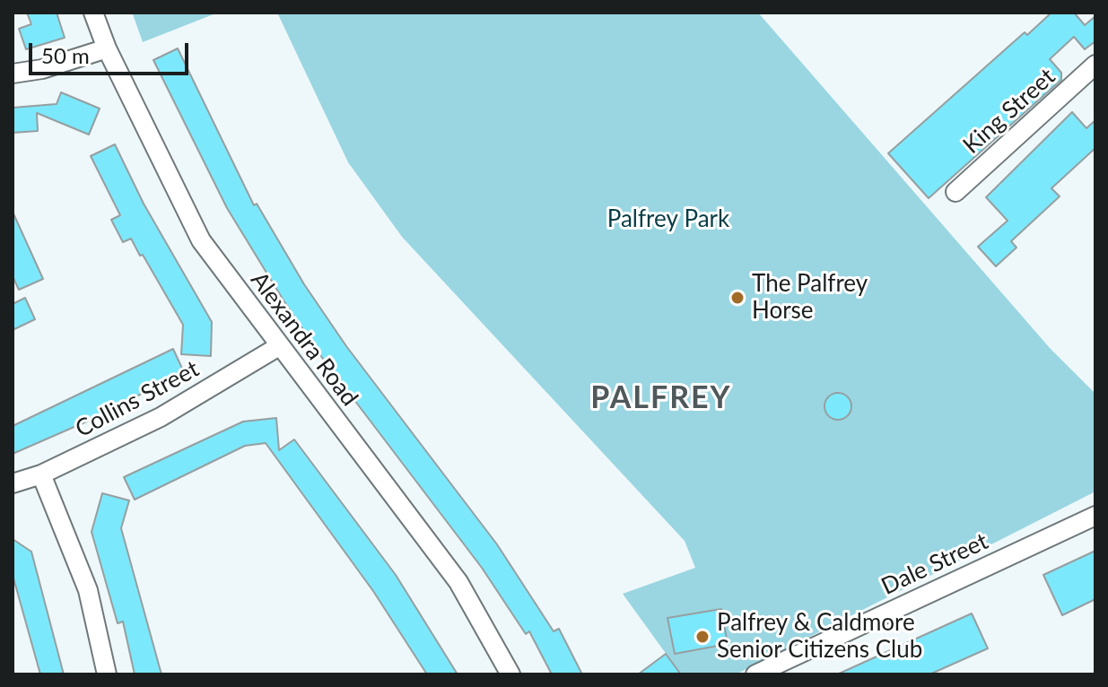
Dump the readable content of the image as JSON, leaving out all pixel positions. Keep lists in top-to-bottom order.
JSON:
{
  "streets": {
    "street": [
      "King Street",
      "Alexandra Road",
      "Collins Street",
      "Dale Street"
    ]
  },
  "crossings": [
    ["Alexandra Road", "Collins Street"]
  ],
  "districts": ["PALFREY"],
  "parks": ["Palfrey Park"],
  "places": ["The Palfrey Horse", "Palfrey & Caldmore Senior Citizens Club"],
  "scale_bar": "50 m"
}
